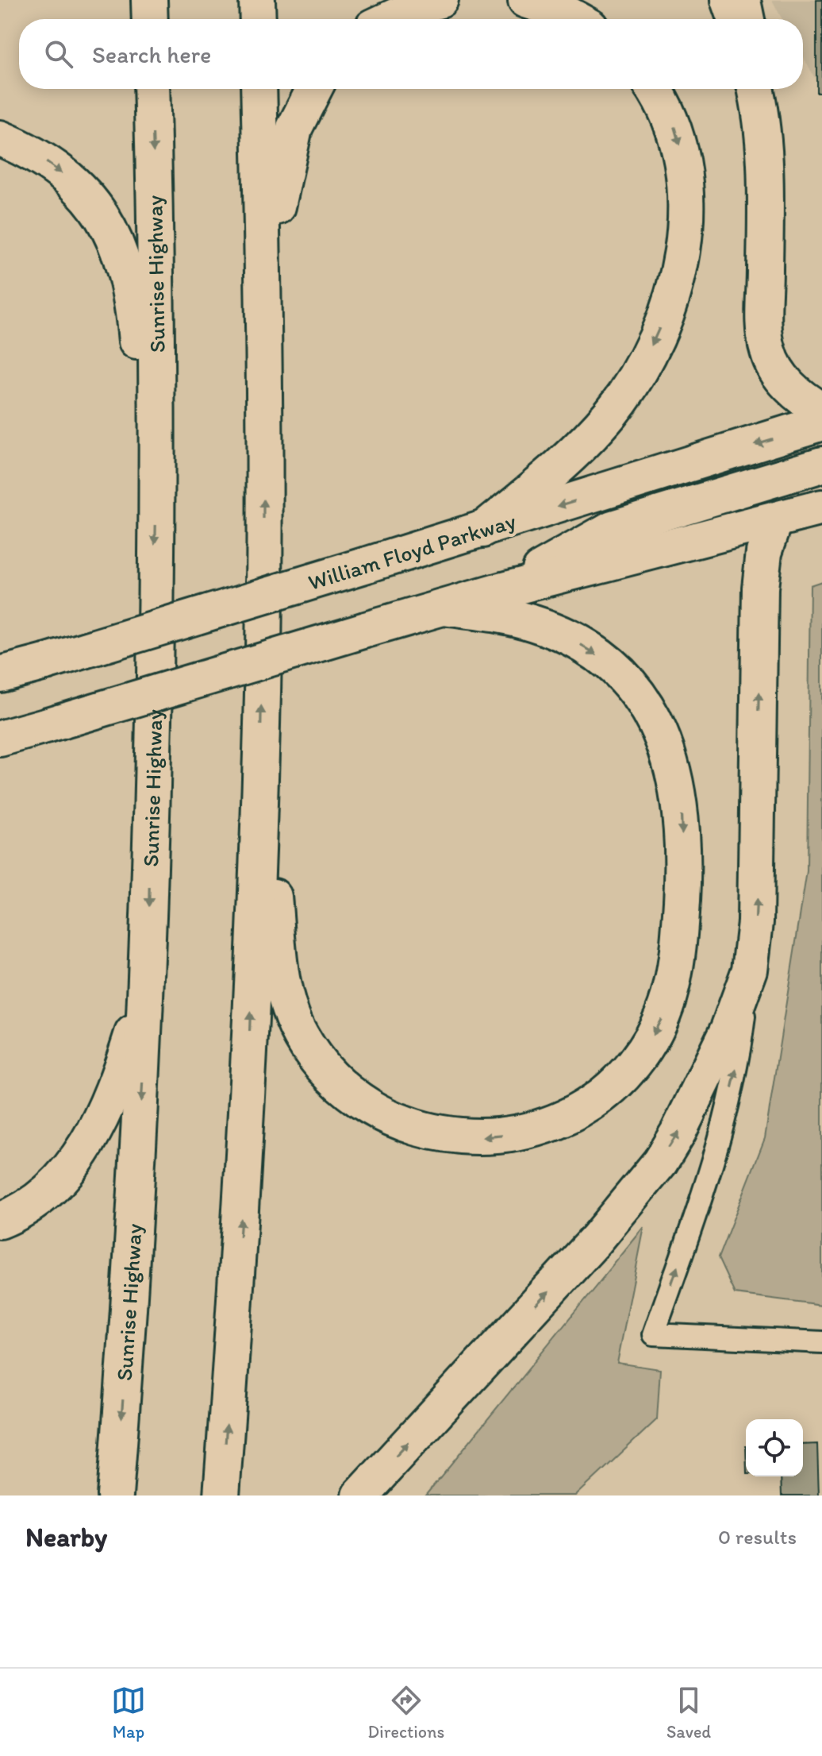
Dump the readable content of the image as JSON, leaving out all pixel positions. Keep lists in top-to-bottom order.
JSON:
{
  "streets": {
    "highway": ["Sunrise Highway", "William Floyd Parkway"]
  },
  "page": {
    "search": "Search here",
    "heading": ["Nearby", "0 results"],
    "nav": ["Map", "Directions", "Saved"]
  }
}
